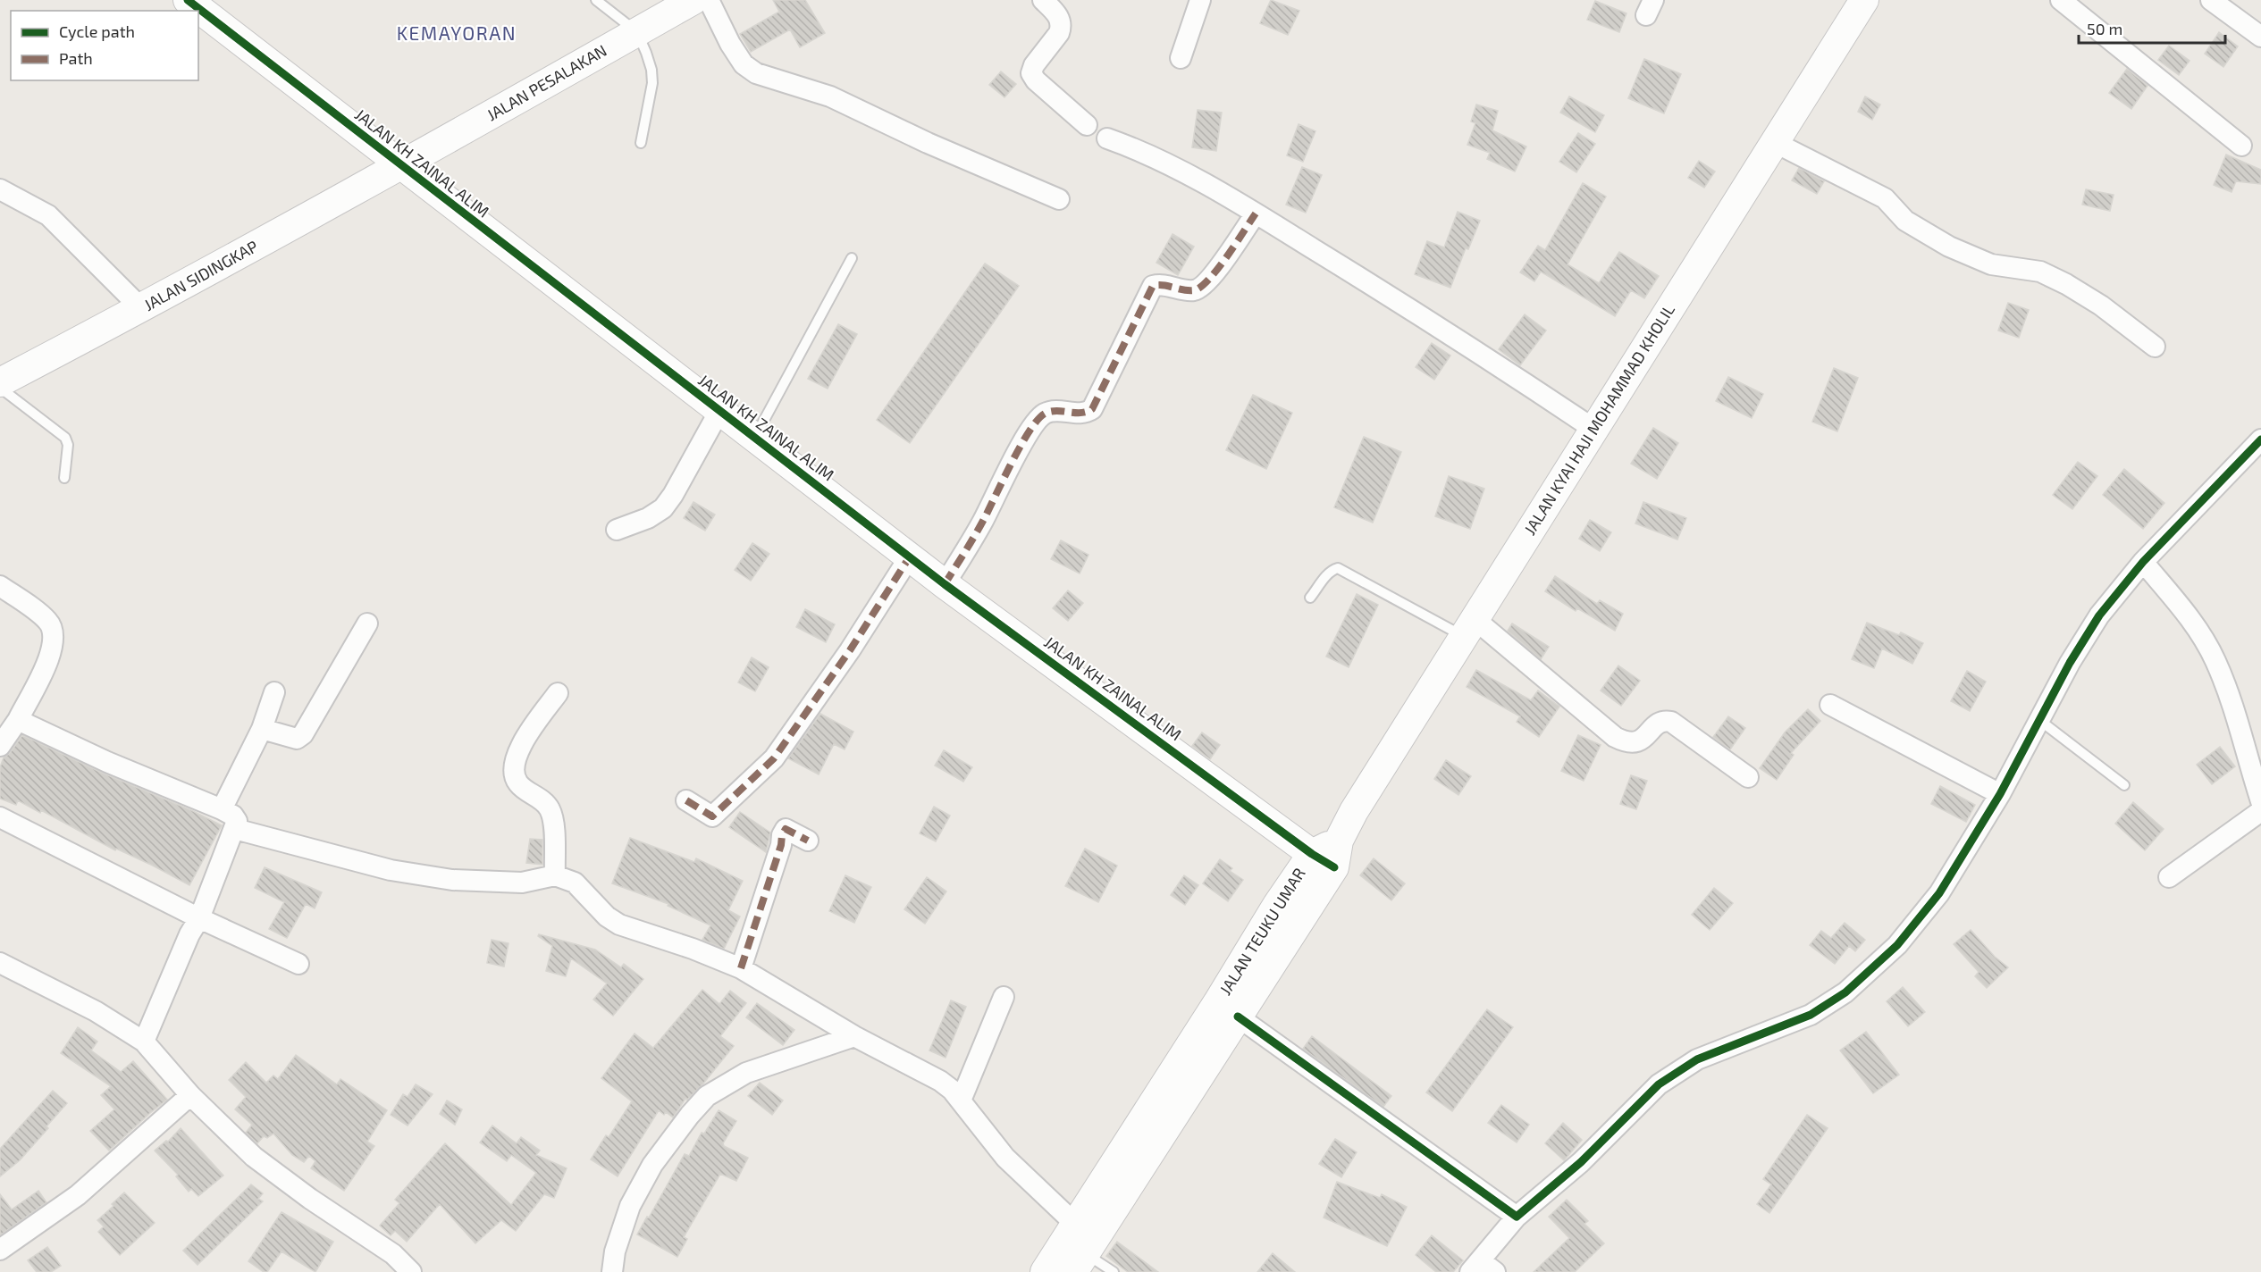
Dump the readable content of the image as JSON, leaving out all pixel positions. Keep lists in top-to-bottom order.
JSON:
{
  "streets": {
    "street": [
      "JALAN PESALAKAN",
      "JALAN KH ZAINAL ALIM",
      "JALAN SIDINGKAP",
      "JALAN KYAI HAJI MOHAMMAD KHOLIL",
      "JALAN TEUKU UMAR"
    ]
  },
  "crossings": [
    ["JALAN PESALAKAN", "JALAN KH ZAINAL ALIM"],
    ["JALAN PESALAKAN", "JALAN SIDINGKAP"],
    ["JALAN KH ZAINAL ALIM", "JALAN SIDINGKAP"],
    ["JALAN KH ZAINAL ALIM", "JALAN KYAI HAJI MOHAMMAD KHOLIL"],
    ["JALAN KH ZAINAL ALIM", "JALAN TEUKU UMAR"],
    ["JALAN KYAI HAJI MOHAMMAD KHOLIL", "JALAN TEUKU UMAR"]
  ],
  "districts": ["KEMAYORAN"],
  "legend": ["Cycle path", "Path"],
  "scale_bar": "50 m"
}
